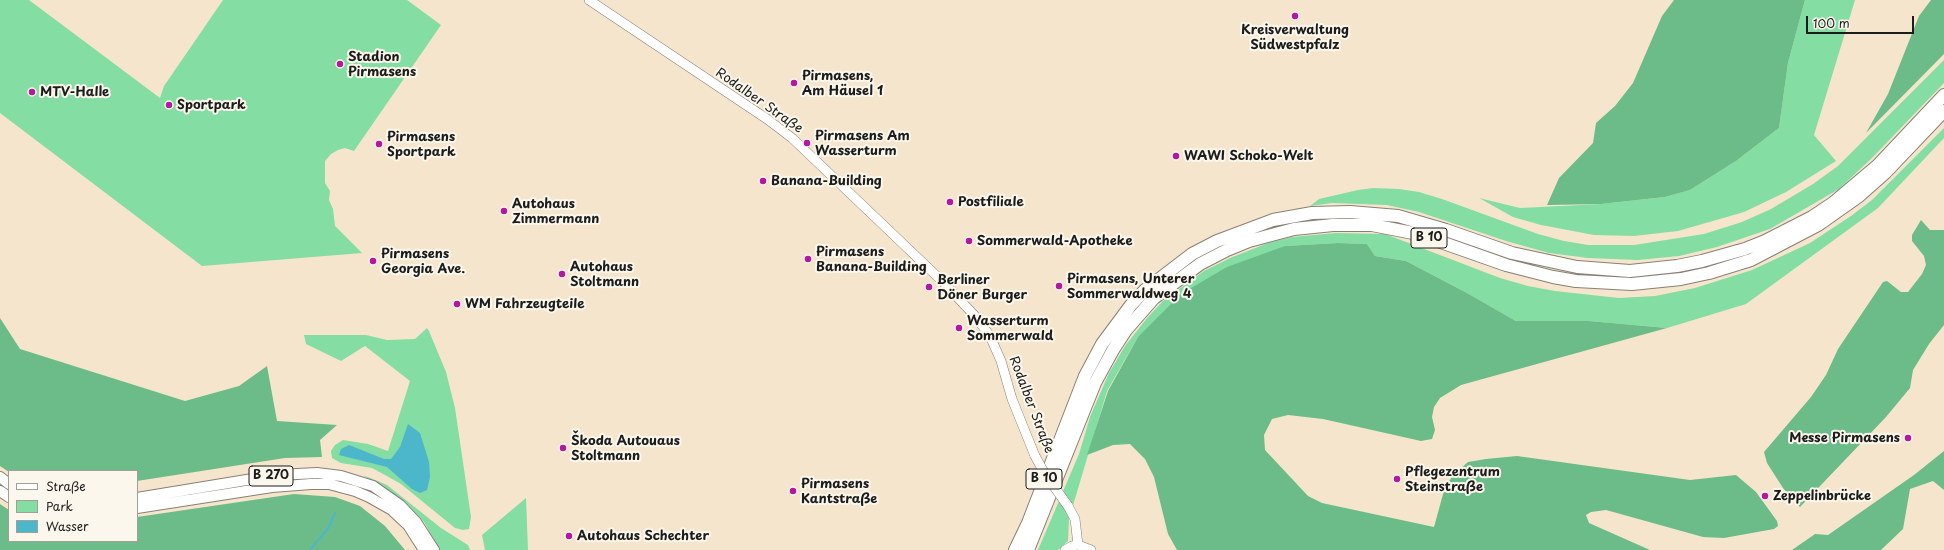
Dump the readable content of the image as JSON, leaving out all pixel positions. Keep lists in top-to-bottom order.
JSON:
{
  "streets": {
    "highway": ["B 10"],
    "main road": ["Rodalber Straße", "B 270"]
  },
  "places": [
    "Kreisverwaltung Südwestpfalz",
    "Stadion Pirmasens",
    "Pirmasens, Am Häusel 1",
    "MTV-Halle",
    "Sportpark",
    "Pirmasens Am Wasserturm",
    "Pirmasens Sportpark",
    "WAWI Schoko-Welt",
    "Banana-Building",
    "Postfiliale",
    "Autohaus Zimmermann",
    "Sommerwald-Apotheke",
    "Pirmasens Banana-Building",
    "Pirmasens Georgia Ave.",
    "Autohaus Stoltmann",
    "Pirmasens, Unterer Sommerwaldweg 4",
    "Berliner Döner Burger",
    "WM Fahrzeugteile",
    "Wasserturm Sommerwald",
    "Messe Pirmasens",
    "Škoda Autouaus Stoltmann",
    "Pflegezentrum Steinstraße",
    "Pirmasens Kantstraße",
    "Zeppelinbrücke",
    "Autohaus Schechter"
  ],
  "legend": ["Straße", "Park", "Wasser"],
  "scale_bar": "100 m"
}
